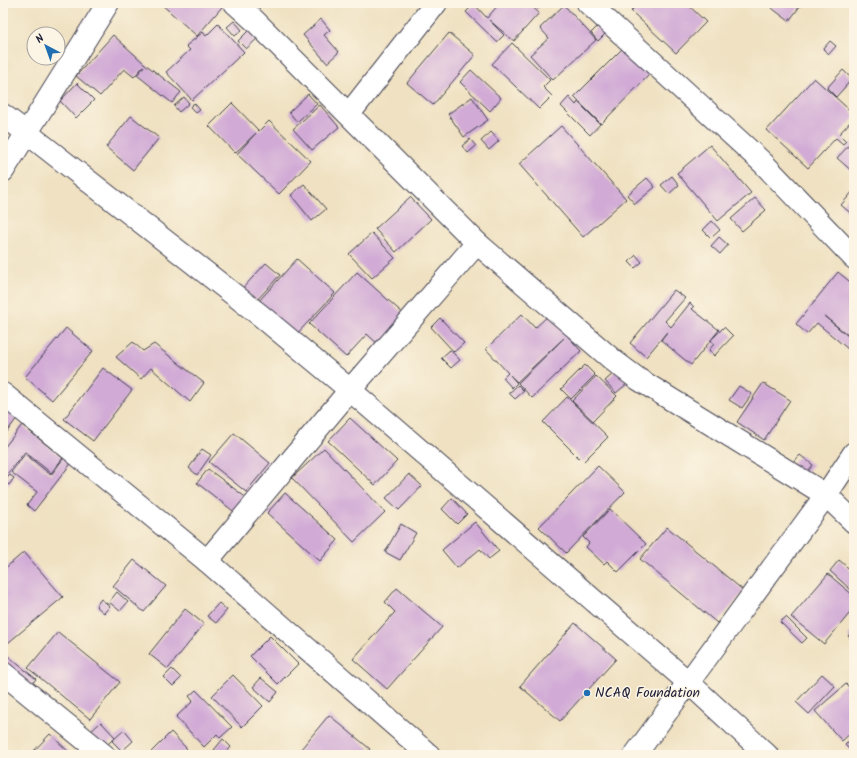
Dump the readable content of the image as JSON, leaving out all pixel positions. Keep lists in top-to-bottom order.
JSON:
{
  "places": ["NCAQ Foundation"],
  "north": "top left"
}
